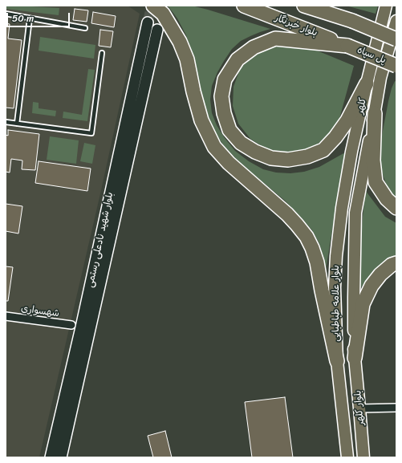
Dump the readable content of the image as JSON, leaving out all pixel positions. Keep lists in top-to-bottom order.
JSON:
{
  "streets": {
    "highway": ["بلوار خبرنگار", "پل سپاه"],
    "main road": [
      "کلهر",
      "بلوار شهید نادعلی رستمی",
      "بلوار علامه طباطبایی",
      "بلوار کلهر"
    ],
    "street": ["شهسواری"]
  },
  "crossings": [
    ["بلوار خبرنگار", "پل سپاه"],
    ["کلهر", "بلوار علامه طباطبایی"],
    ["بلوار علامه طباطبایی", "بلوار کلهر"]
  ],
  "scale_bar": "50 m"
}
